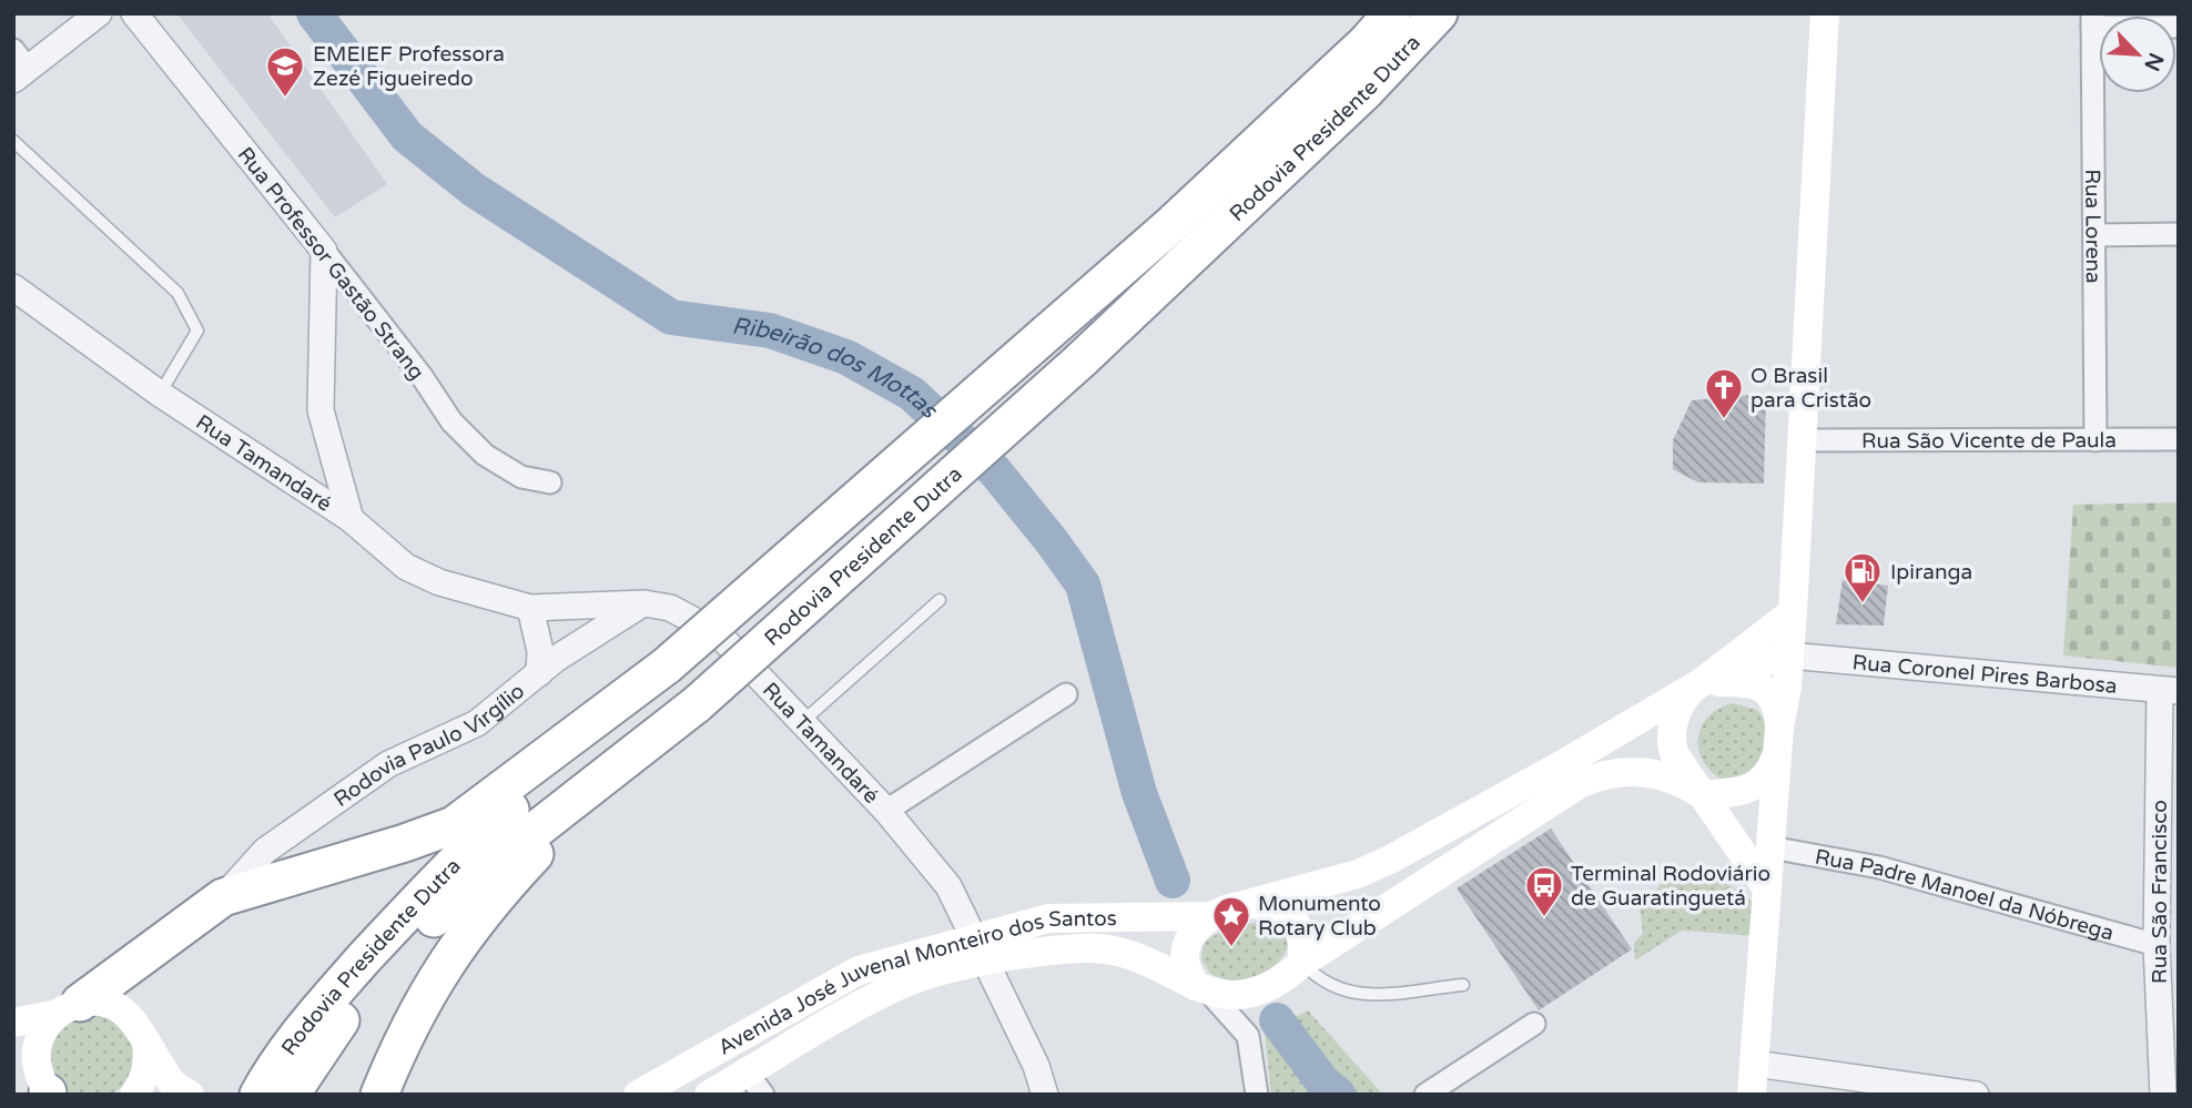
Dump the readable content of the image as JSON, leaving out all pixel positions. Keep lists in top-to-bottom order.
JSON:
{
  "streets": {
    "highway": ["Rodovia Presidente Dutra"],
    "main road": ["Avenida José Juvenal Monteiro dos Santos"],
    "street": [
      "Rua Lorena",
      "Rua Professor Gastão Strang",
      "Rua São Vicente de Paula",
      "Rua Tamandaré",
      "Rua Coronel Pires Barbosa",
      "Rodovia Paulo Virgílio",
      "Rua São Francisco",
      "Rua Padre Manoel da Nóbrega"
    ]
  },
  "crossings": [
    ["Rua Lorena", "Rua São Vicente de Paula"],
    ["Rua Tamandaré", "Rodovia Paulo Virgílio"],
    ["Rua Tamandaré", "Avenida José Juvenal Monteiro dos Santos"],
    ["Rua Coronel Pires Barbosa", "Rua São Francisco"],
    ["Rua São Francisco", "Rua Padre Manoel da Nóbrega"]
  ],
  "water": ["Ribeirão dos Mottas"],
  "places": {
    "school or university": ["EMEIEF Professora Zezé Figueiredo"],
    "church": ["O Brasil para Cristão"],
    "fuel station": ["Ipiranga"],
    "bus stop": ["Terminal Rodoviário de Guaratinguetá"],
    "place": ["Monumento Rotary Club"]
  },
  "north": "bottom right"
}
